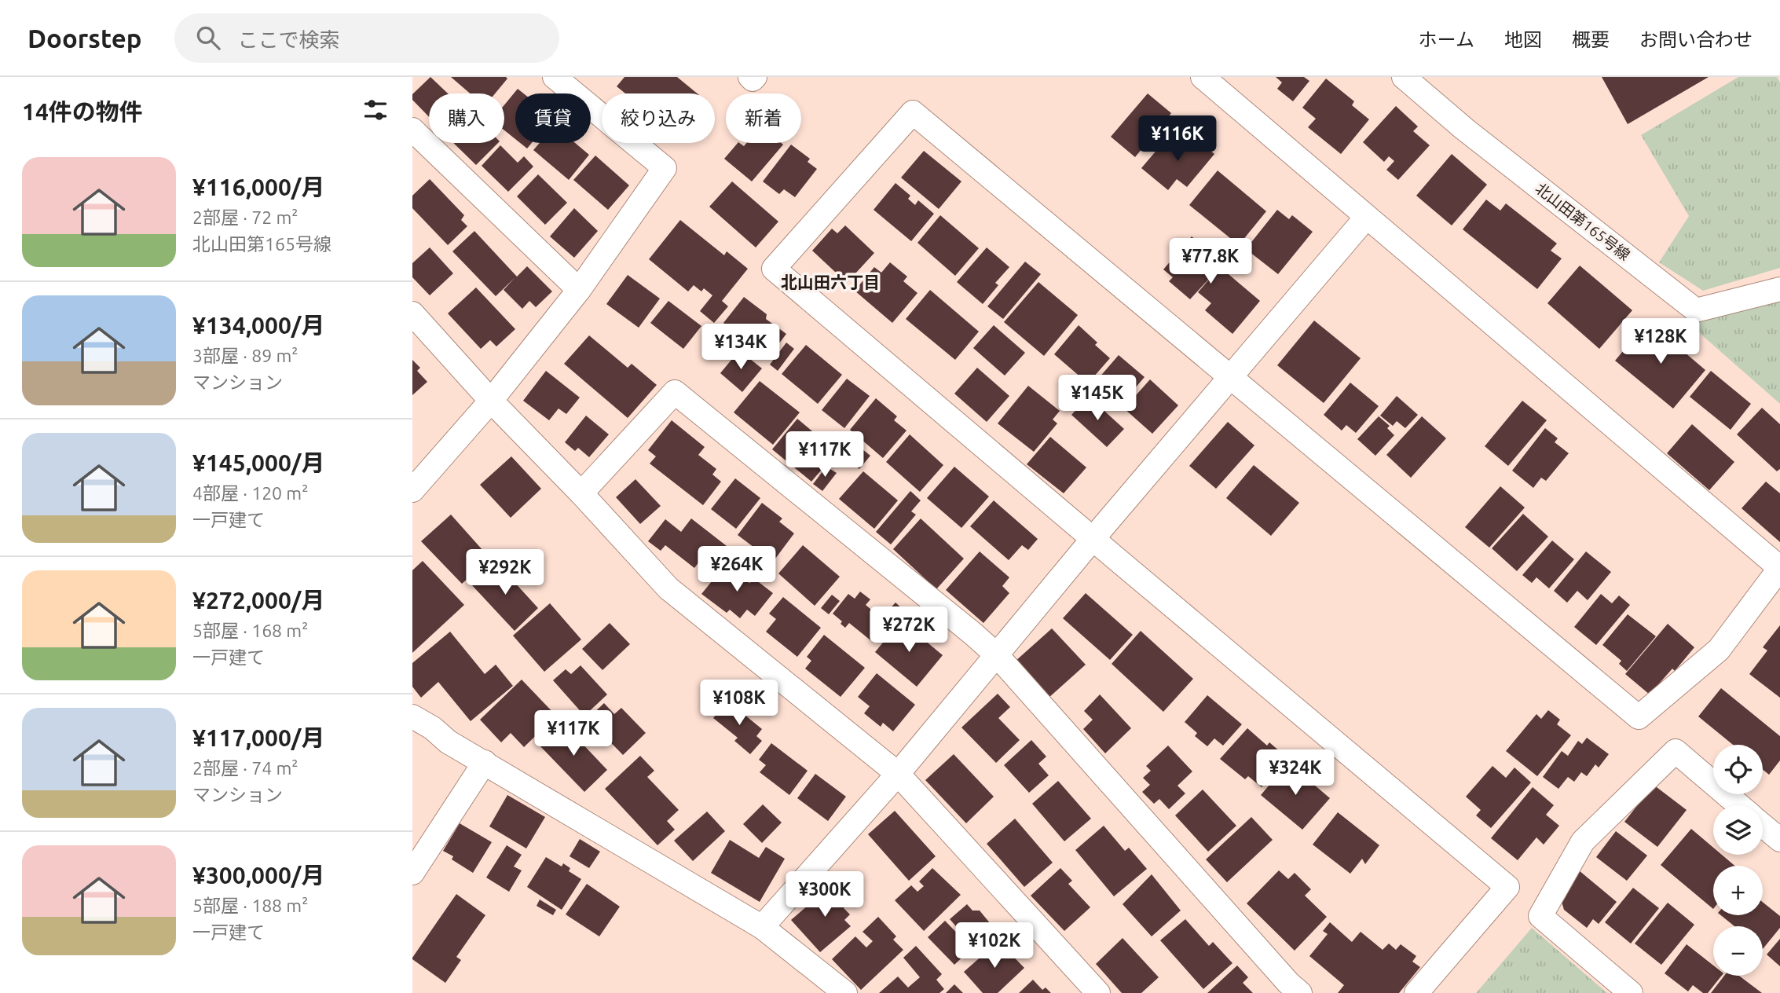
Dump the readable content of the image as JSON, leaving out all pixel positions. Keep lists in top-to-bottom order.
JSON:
{
  "streets": {
    "street": ["北山田第165号線"]
  },
  "districts": ["北山田六丁目"],
  "page": {
    "header": "Doorstep",
    "search": "ここで検索",
    "nav": [
      "ホーム",
      "地図",
      "概要",
      "お問い合わせ"
    ],
    "heading": "14件の物件",
    "chip": [
      "購入",
      "賃貸",
      "絞り込み",
      "新着"
    ],
    "price": [
      "¥116K",
      "¥77.8K",
      "¥128K",
      "¥134K",
      "¥145K",
      "¥117K",
      "¥264K",
      "¥292K",
      "¥272K",
      "¥108K",
      "¥117K",
      "¥324K",
      "¥300K",
      "¥102K"
    ],
    "list": [
      {
        "name": "¥116,000/月",
        "note": "2部屋 · 72 m² · 北山田第165号線"
      },
      {
        "name": "¥134,000/月",
        "note": "3部屋 · 89 m² · マンション"
      },
      {
        "name": "¥145,000/月",
        "note": "4部屋 · 120 m² · 一戸建て"
      },
      {
        "name": "¥272,000/月",
        "note": "5部屋 · 168 m² · 一戸建て"
      },
      {
        "name": "¥117,000/月",
        "note": "2部屋 · 74 m² · マンション"
      },
      {
        "name": "¥300,000/月",
        "note": "5部屋 · 188 m² · 一戸建て"
      }
    ],
    "map_buttons": ["+", "−"]
  }
}
